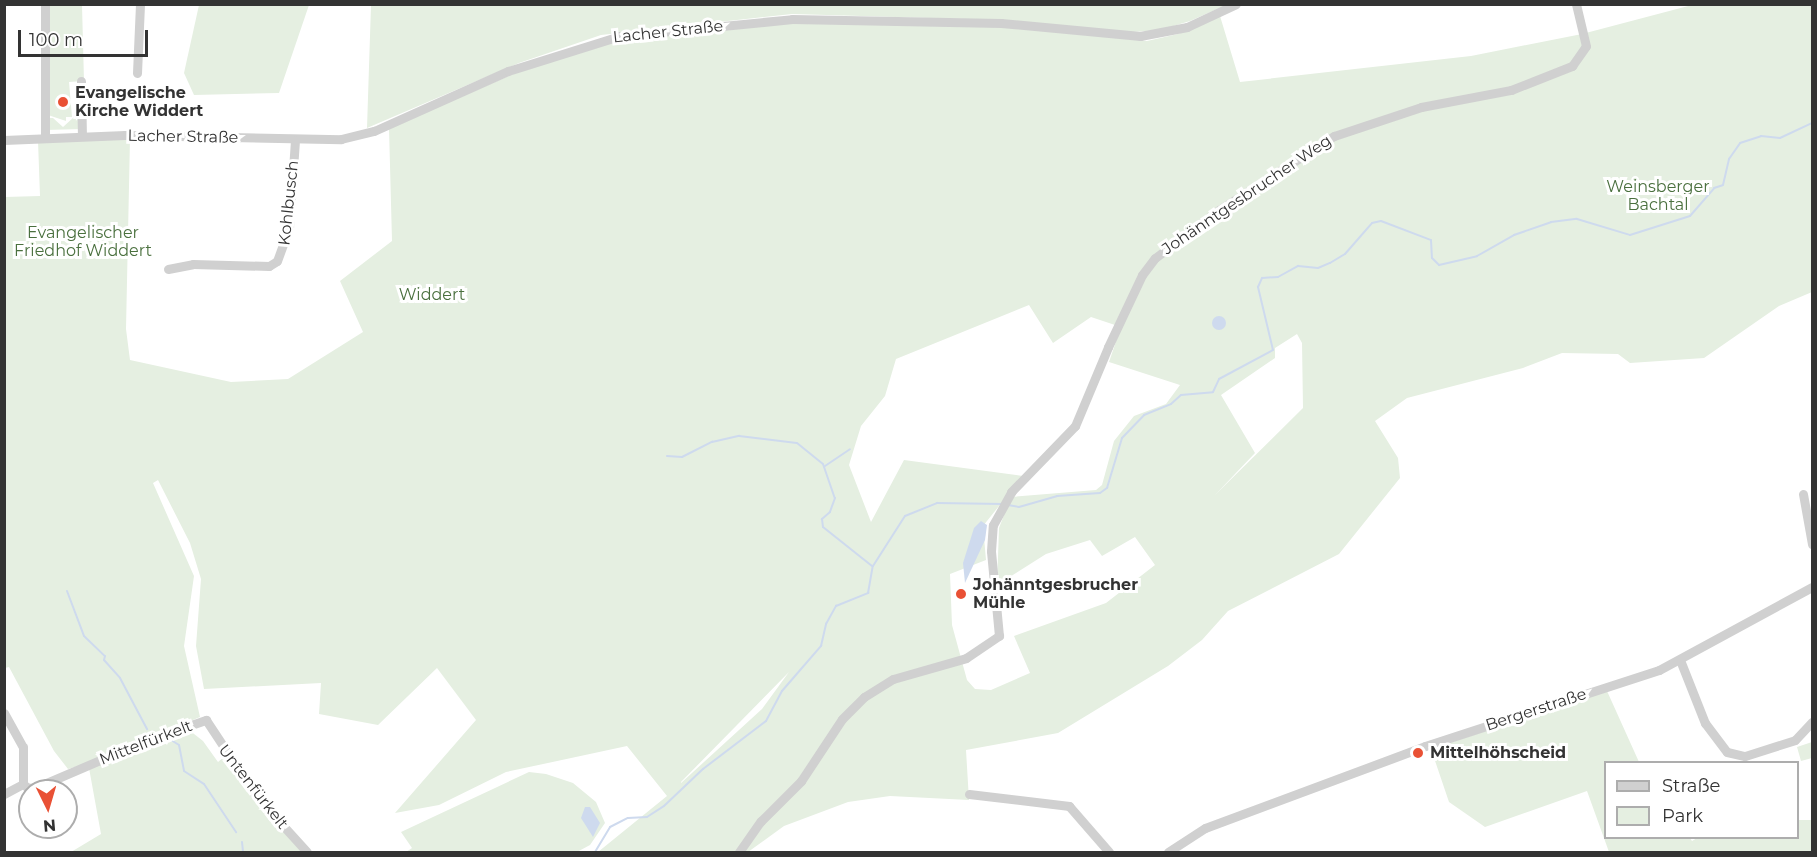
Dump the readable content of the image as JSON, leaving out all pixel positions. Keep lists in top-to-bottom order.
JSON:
{
  "streets": {
    "street": [
      "Lacher Straße",
      "Johänntgesbrucher Weg",
      "Kohlbusch",
      "Bergerstraße",
      "Mittelfürkelt",
      "Untenfürkelt"
    ]
  },
  "crossings": [
    ["Lacher Straße", "Kohlbusch"],
    ["Mittelfürkelt", "Untenfürkelt"]
  ],
  "parks": ["Weinsberger Bachtal", "Evangelischer Friedhof Widdert", "Widdert"],
  "places": ["Evangelische Kirche Widdert", "Johänntgesbrucher Mühle", "Mittelhöhscheid"],
  "legend": ["Straße", "Park"],
  "scale_bar": "100 m",
  "north": "bottom"
}
